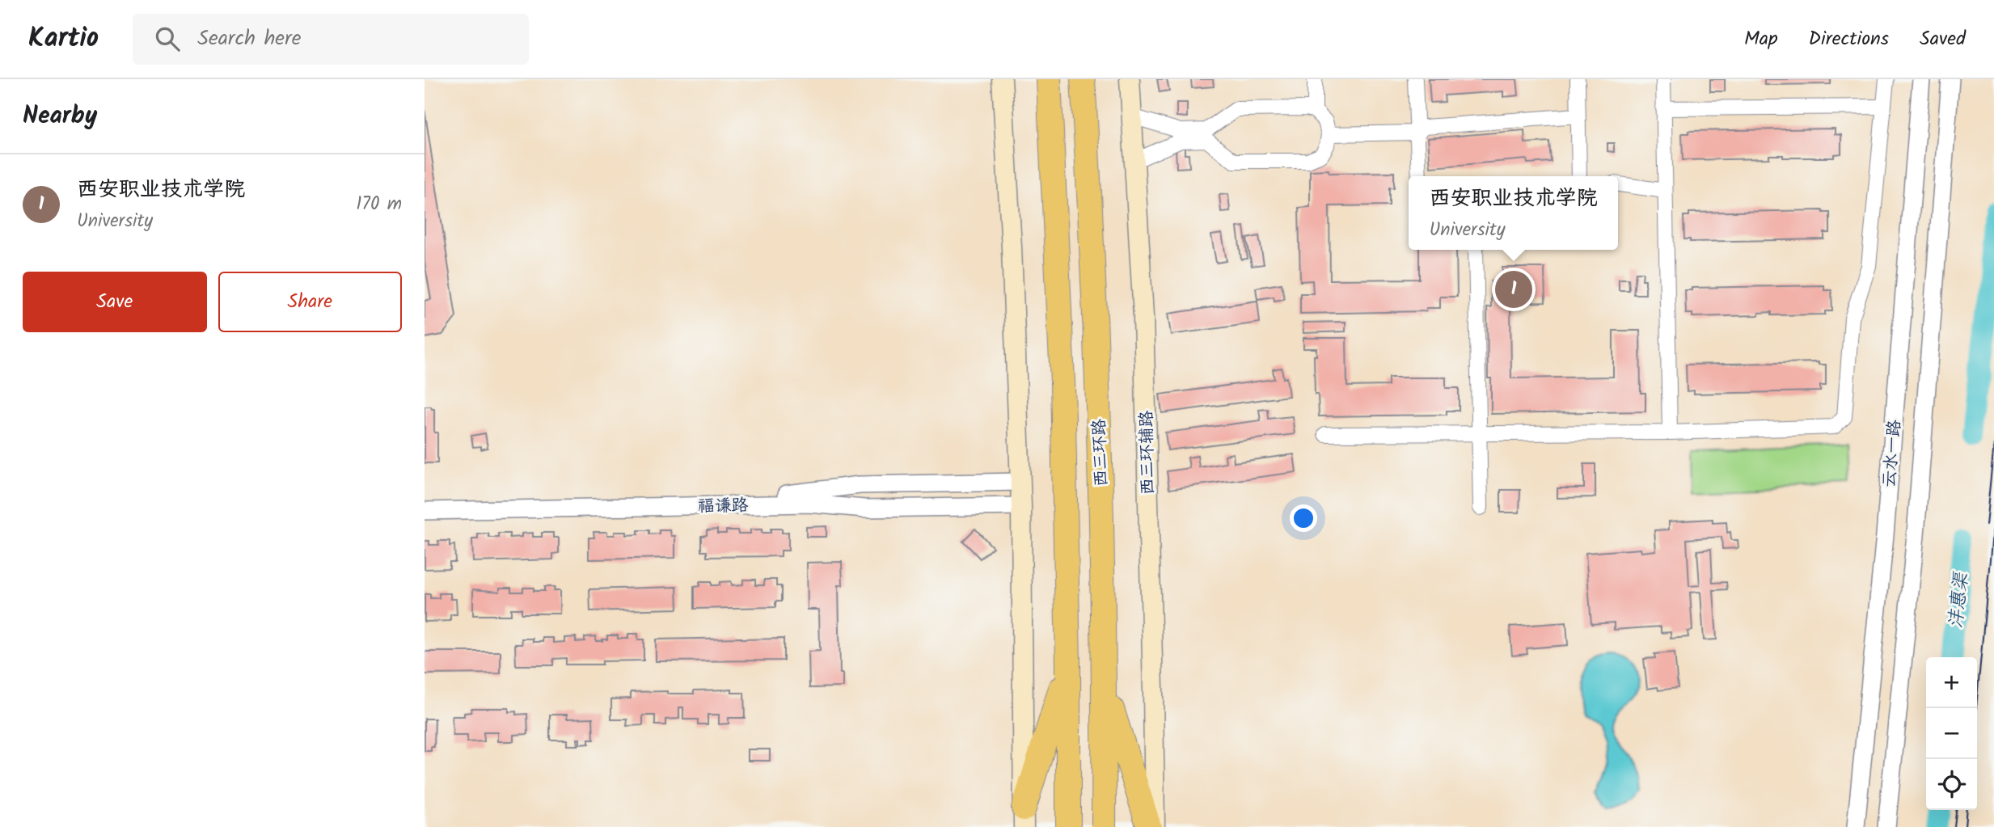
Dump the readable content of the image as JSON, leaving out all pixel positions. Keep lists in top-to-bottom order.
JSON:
{
  "streets": {
    "highway": ["西三环路"],
    "main road": ["西三环辅路"],
    "street": ["云水一路", "福谦路"]
  },
  "water": ["沣惠渠"],
  "page": {
    "header": "Kartio",
    "search": "Search here",
    "nav": ["Map", "Directions", "Saved"],
    "heading": "Nearby",
    "list": [
      {
        "mark": "1",
        "name": "西安职业技术学院",
        "note": "University",
        "value": "170 m"
      }
    ],
    "popup": ["西安职业技术学院", "University"],
    "buttons": ["Save", "Share"],
    "pins": "1",
    "map_buttons": ["+", "−"]
  }
}
